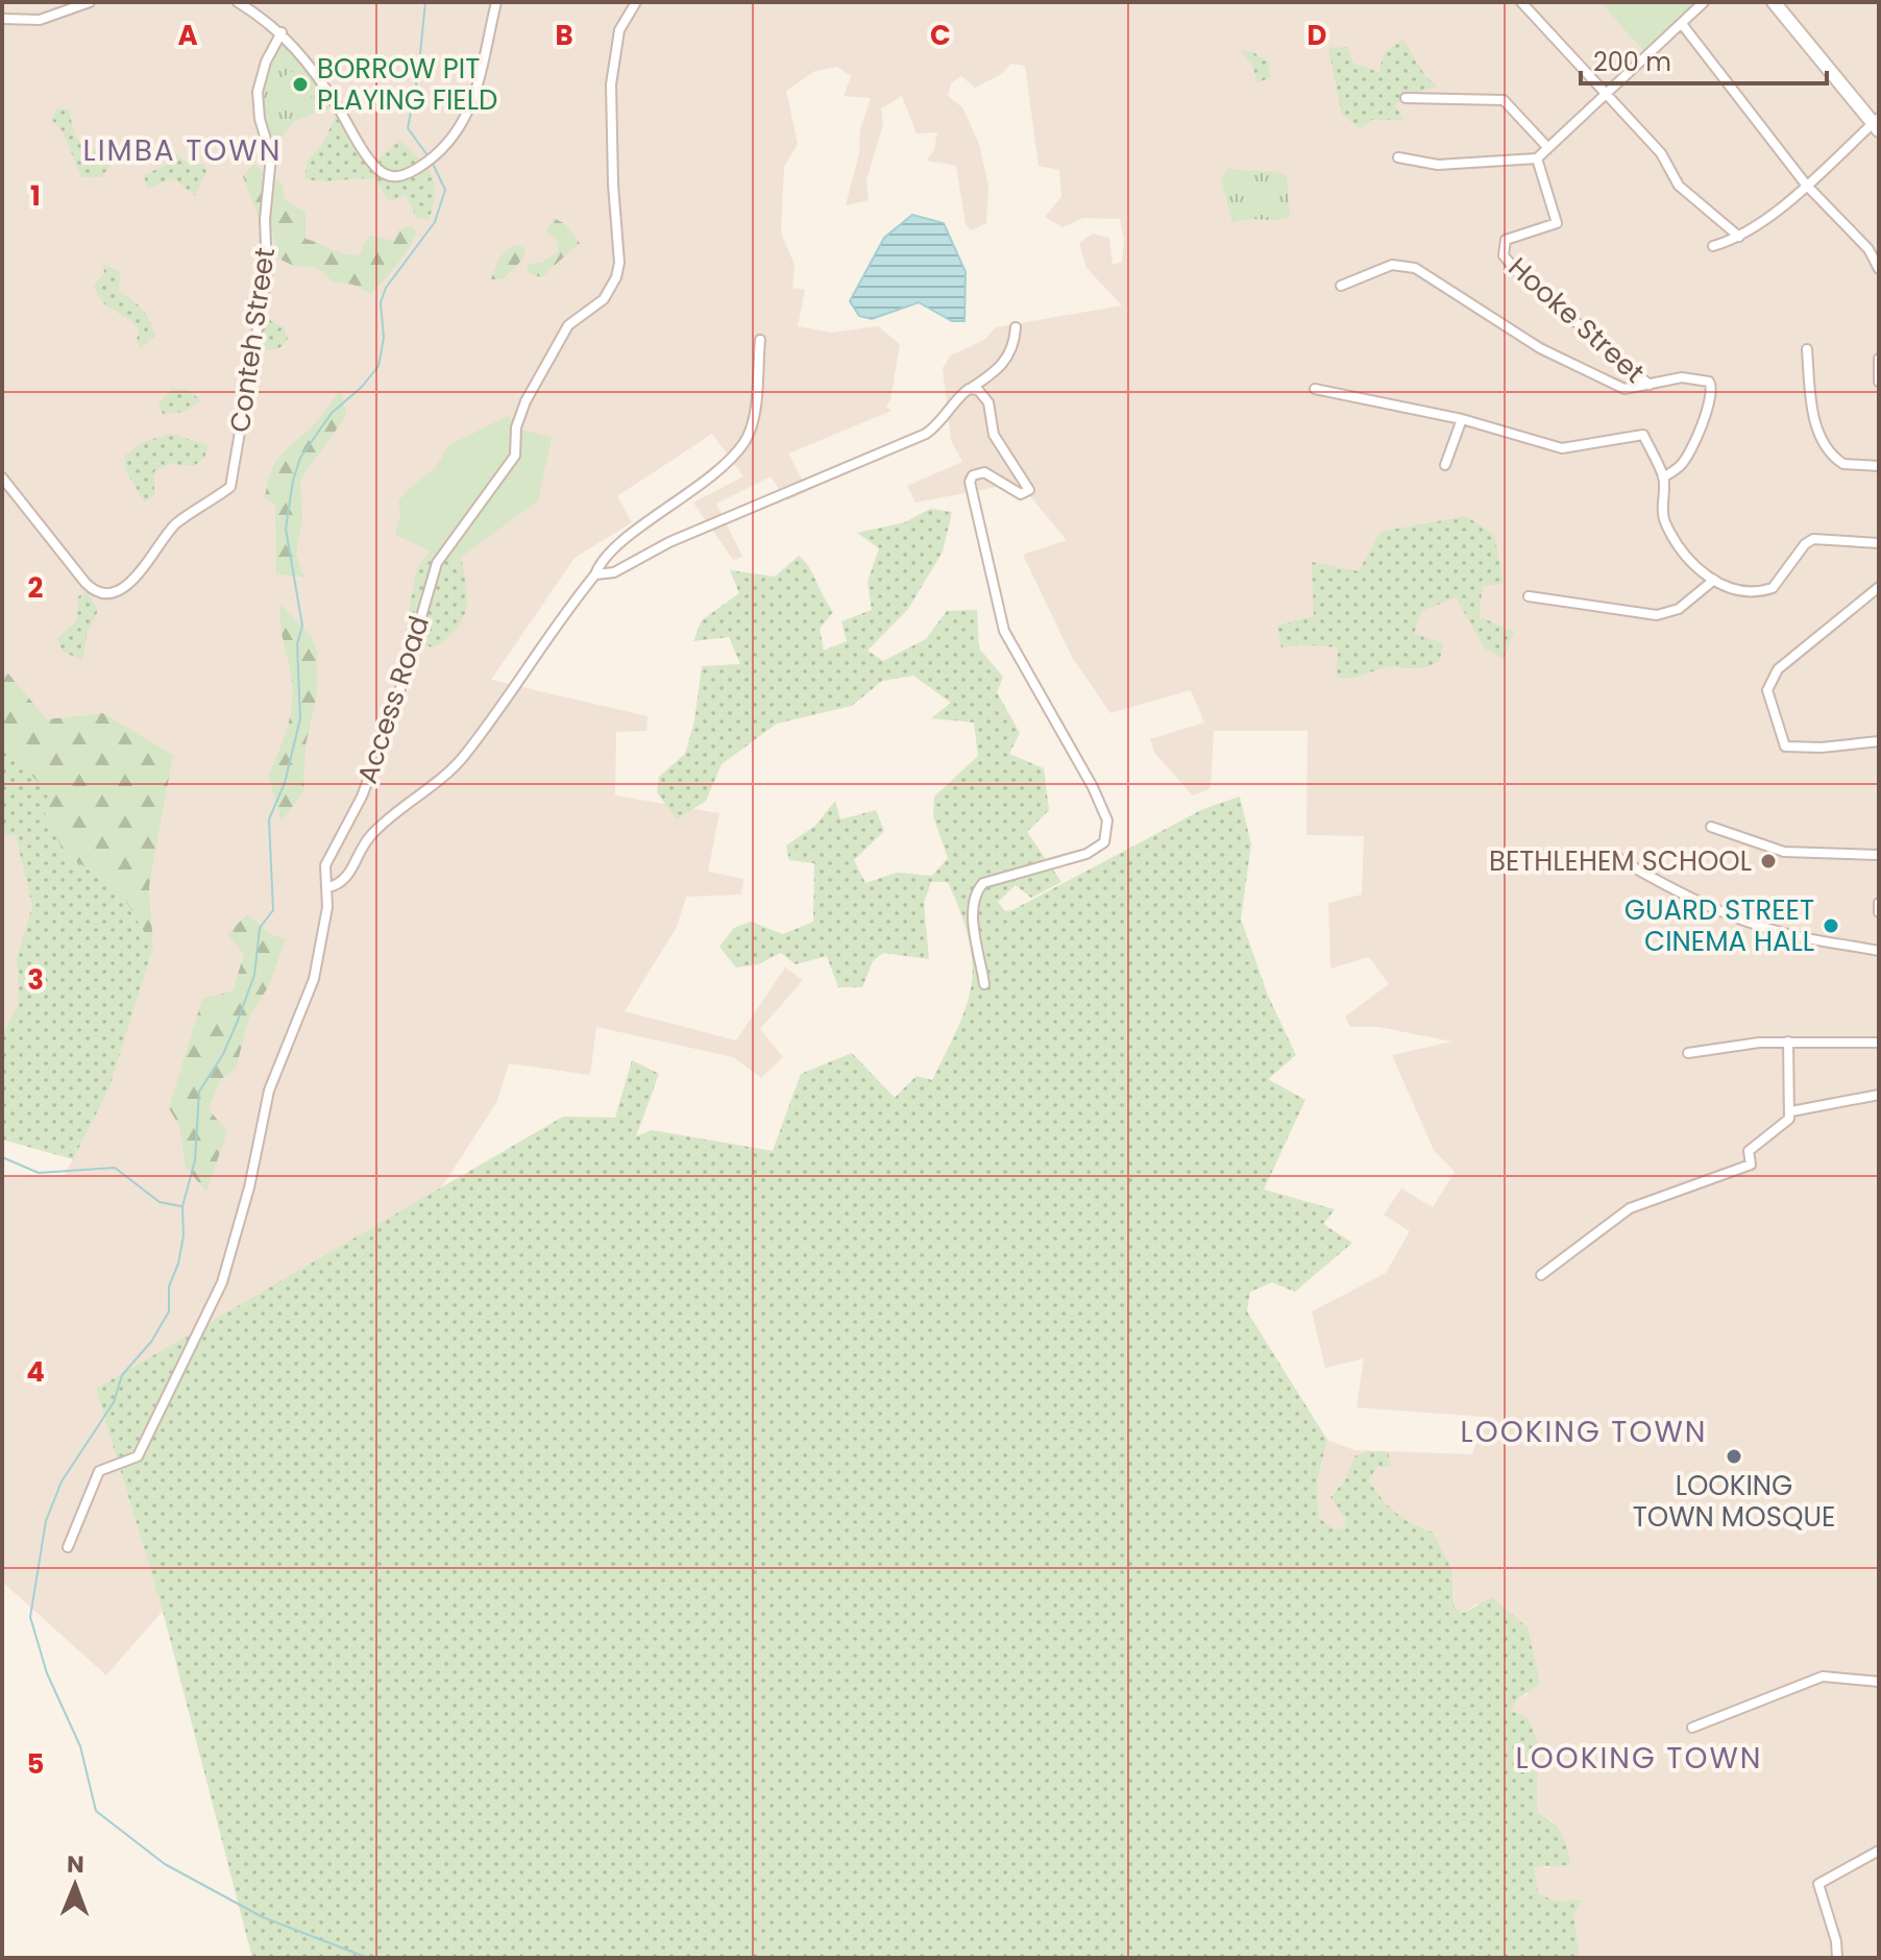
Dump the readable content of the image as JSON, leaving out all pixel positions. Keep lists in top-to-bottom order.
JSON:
{
  "streets": {
    "street": ["Hooke Street", "Conteh Street", "Access Road"]
  },
  "districts": ["LIMBA TOWN", "LOOKING TOWN", "LOOKING TOWN"],
  "places": [
    "BORROW PIT PLAYING FIELD",
    "BETHLEHEM SCHOOL",
    "GUARD STREET CINEMA HALL",
    "LOOKING TOWN MOSQUE"
  ],
  "scale_bar": "200 m",
  "north": "top",
  "grid": {
    "columns": [
      "A",
      "B",
      "C",
      "D"
    ],
    "rows": [
      "1",
      "2",
      "3",
      "4",
      "5"
    ]
  }
}
